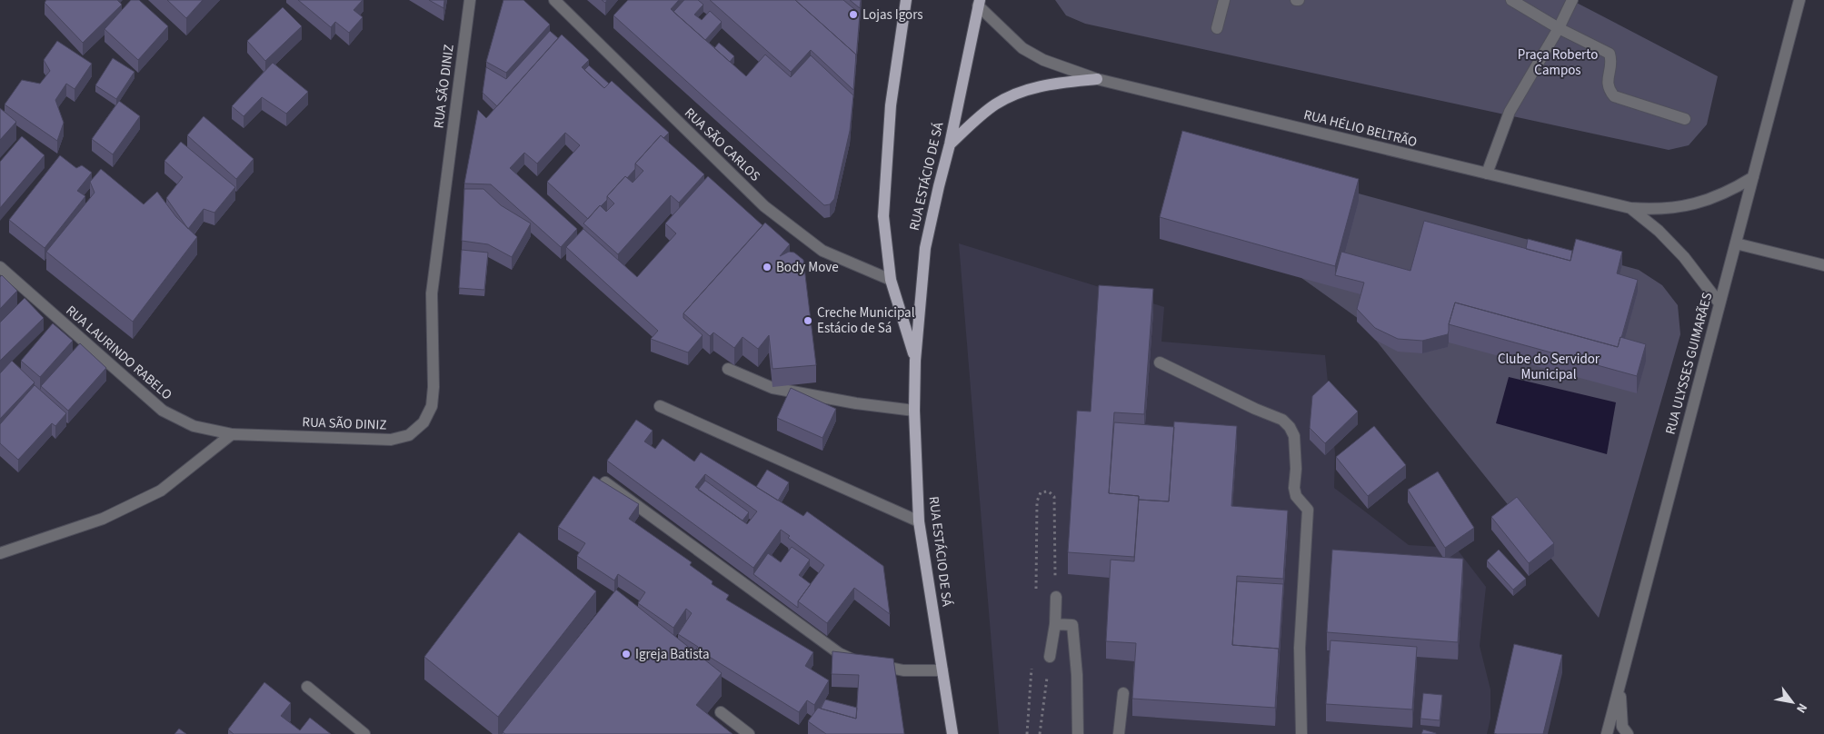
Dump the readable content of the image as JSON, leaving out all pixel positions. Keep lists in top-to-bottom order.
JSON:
{
  "streets": {
    "main road": ["RUA ESTÁCIO DE SÁ"],
    "street": [
      "RUA SÃO DINIZ",
      "RUA HÉLIO BELTRÃO",
      "RUA SÃO CARLOS",
      "RUA LAURINDO RABELO",
      "RUA ULYSSES GUIMARÃES"
    ]
  },
  "crossings": [
    ["RUA SÃO DINIZ", "RUA LAURINDO RABELO"],
    ["RUA HÉLIO BELTRÃO", "RUA ESTÁCIO DE SÁ"],
    ["RUA HÉLIO BELTRÃO", "RUA ULYSSES GUIMARÃES"],
    ["RUA SÃO CARLOS", "RUA ESTÁCIO DE SÁ"]
  ],
  "parks": ["Praça Roberto Campos", "Clube do Servidor Municipal"],
  "places": [
    "Lojas Igors",
    "Body Move",
    "Creche Municipal Estácio de Sá",
    "Igreja Batista"
  ],
  "north": "bottom right"
}
